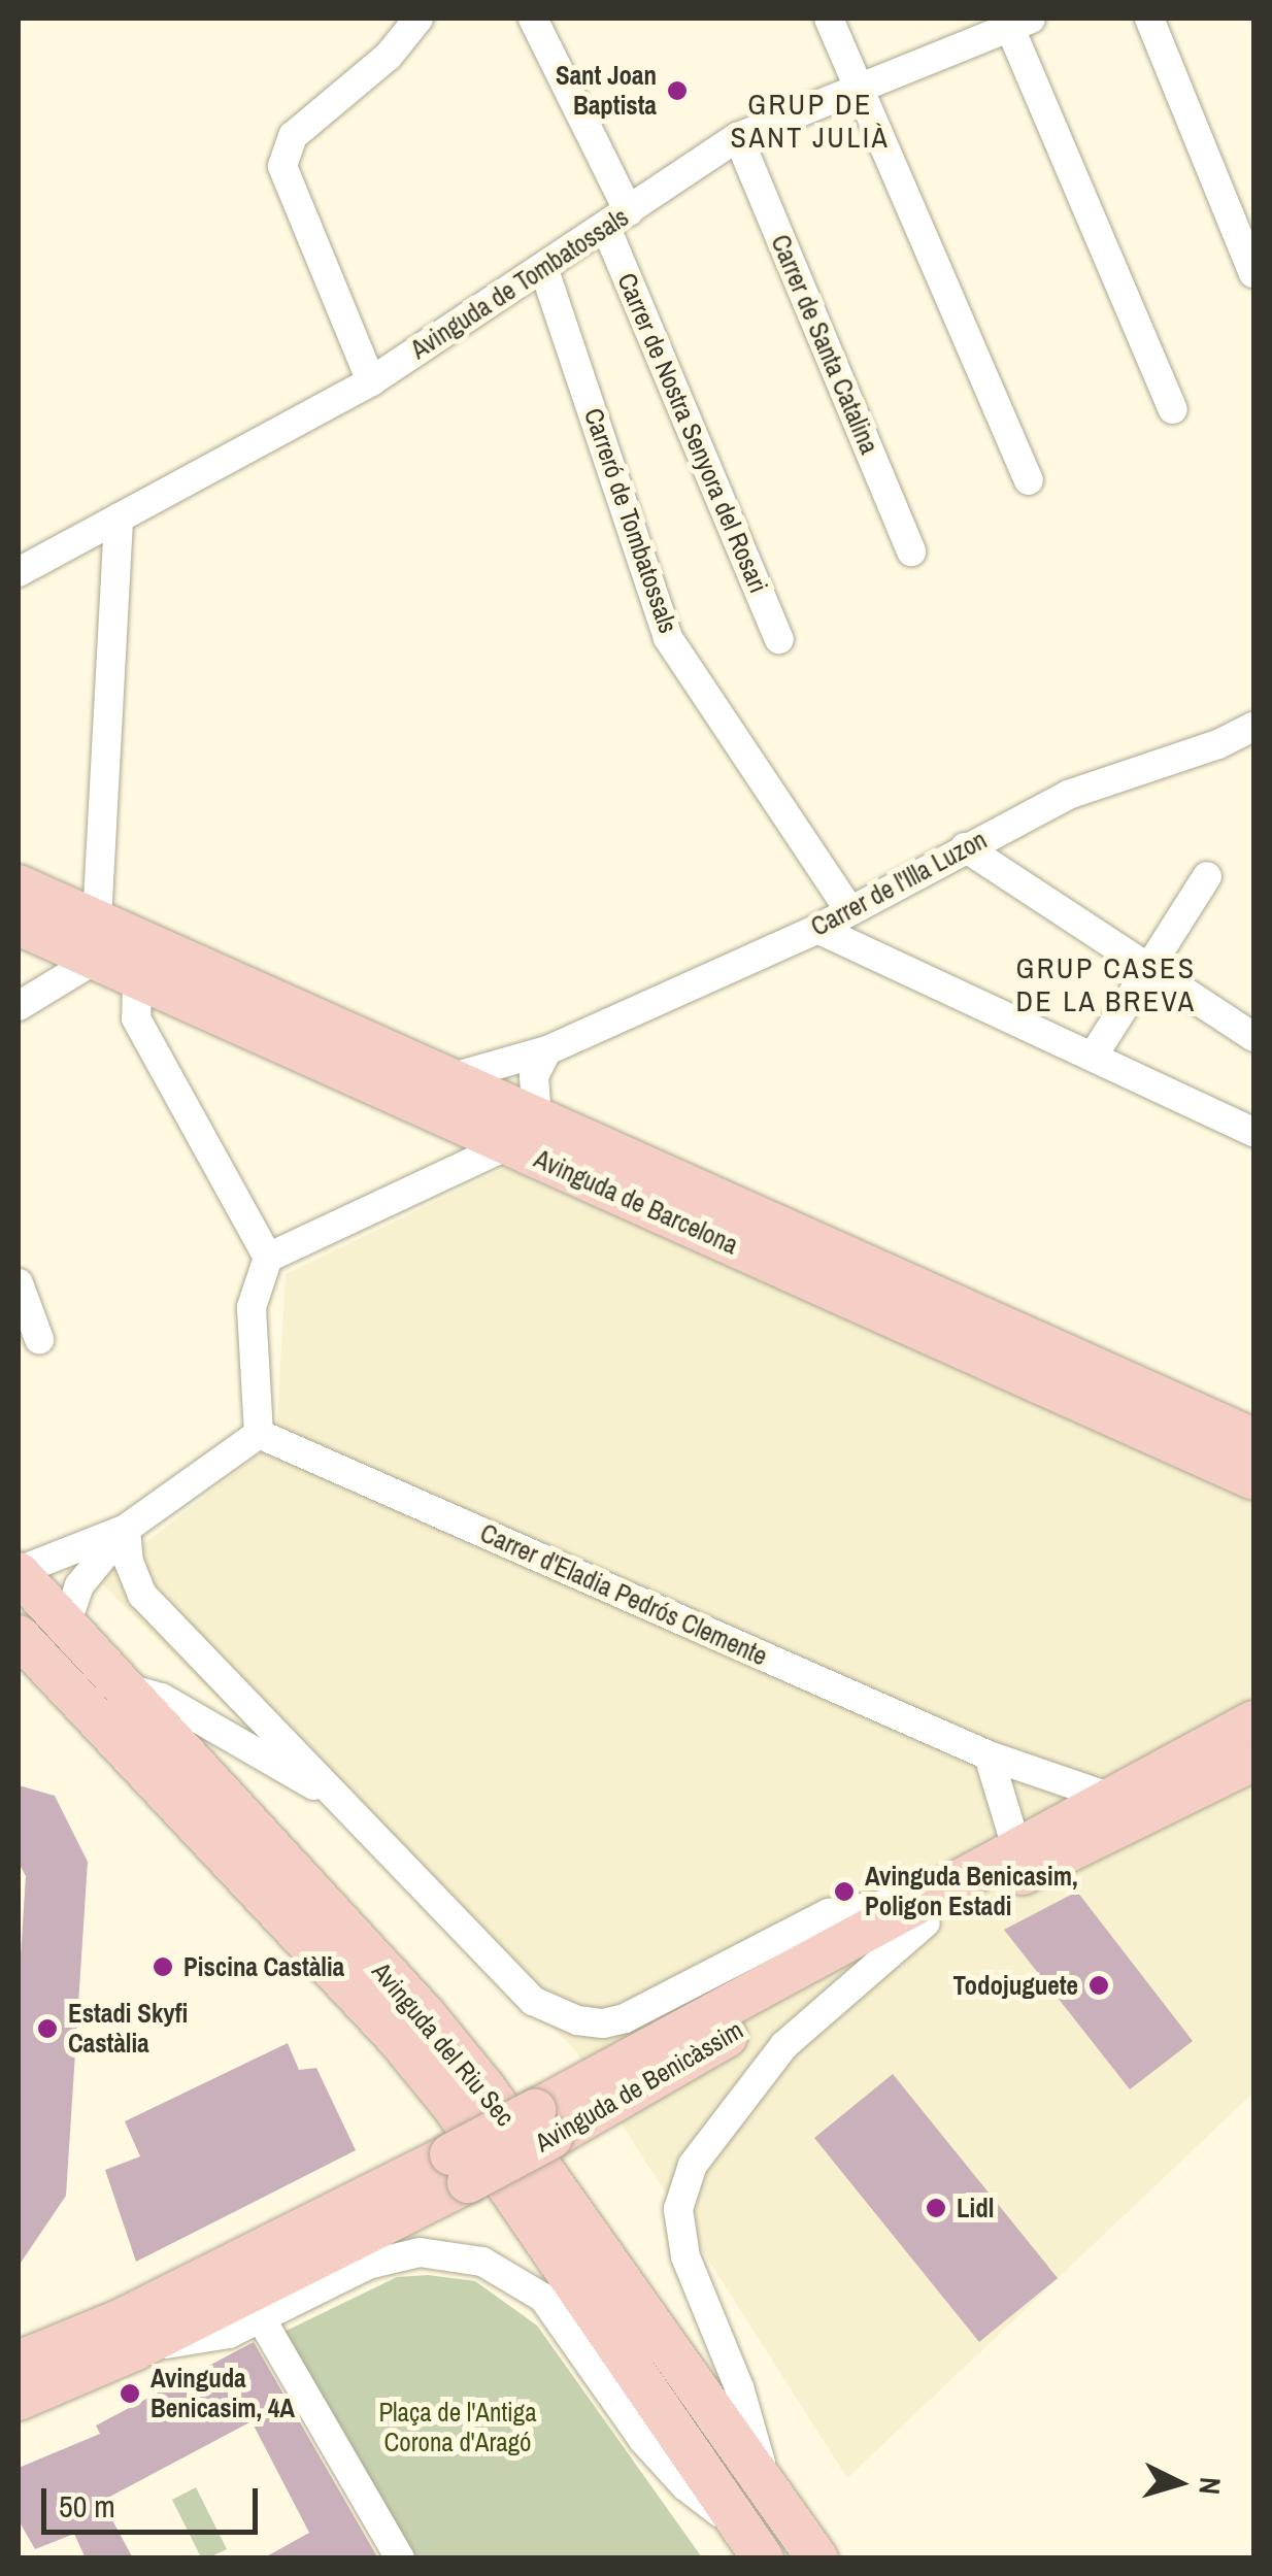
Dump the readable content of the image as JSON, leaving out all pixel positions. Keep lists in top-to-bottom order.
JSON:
{
  "streets": {
    "main road": ["Avinguda de Barcelona", "Avinguda del Riu Sec", "Avinguda de Benicàssim"],
    "street": [
      "Avinguda de Tombatossals",
      "Carrer de Santa Catalina",
      "Carrer de Nostra Senyora del Rosari",
      "Carreró de Tombatossals",
      "Carrer de l'Illa Luzon",
      "Carrer d'Eladia Pedrós Clemente"
    ]
  },
  "crossings": [
    ["Avinguda de Tombatossals", "Carrer de Santa Catalina"],
    ["Avinguda de Tombatossals", "Carrer de Nostra Senyora del Rosari"],
    ["Avinguda de Tombatossals", "Carreró de Tombatossals"],
    ["Carreró de Tombatossals", "Carrer de l'Illa Luzon"],
    ["Carrer de l'Illa Luzon", "Avinguda de Barcelona"],
    ["Carrer d'Eladia Pedrós Clemente", "Avinguda de Benicàssim"]
  ],
  "districts": ["GRUP DE SANT JULIÀ", "GRUP CASES DE LA BREVA"],
  "parks": ["Plaça de l'Antiga Corona d'Aragó"],
  "places": [
    "Sant Joan Baptista",
    "Avinguda Benicasim, Poligon Estadi",
    "Piscina Castàlia",
    "Todojuguete",
    "Estadi Skyfi Castàlia",
    "Lidl",
    "Avinguda Benicasim, 4A"
  ],
  "scale_bar": "50 m",
  "north": "right"
}
